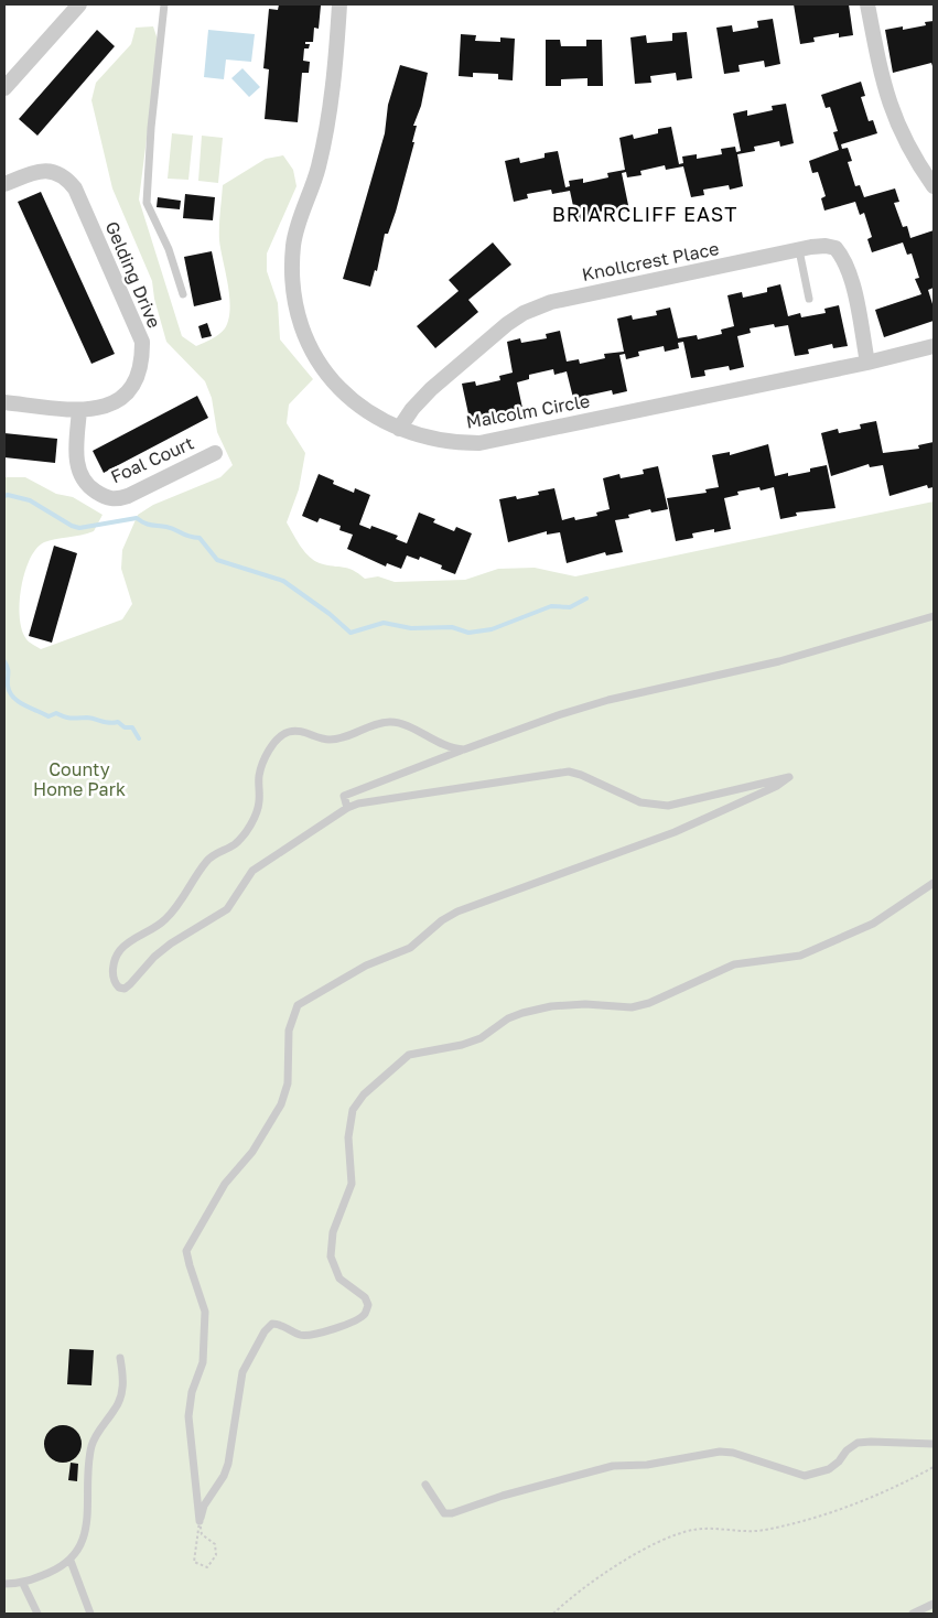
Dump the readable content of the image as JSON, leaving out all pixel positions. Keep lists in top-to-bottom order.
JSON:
{
  "streets": {
    "street": [
      "Knollcrest Place",
      "Gelding Drive",
      "Malcolm Circle",
      "Foal Court"
    ]
  },
  "crossings": [
    ["Knollcrest Place", "Malcolm Circle"],
    ["Gelding Drive", "Foal Court"]
  ],
  "districts": ["BRIARCLIFF EAST"],
  "parks": ["County Home Park"]
}
